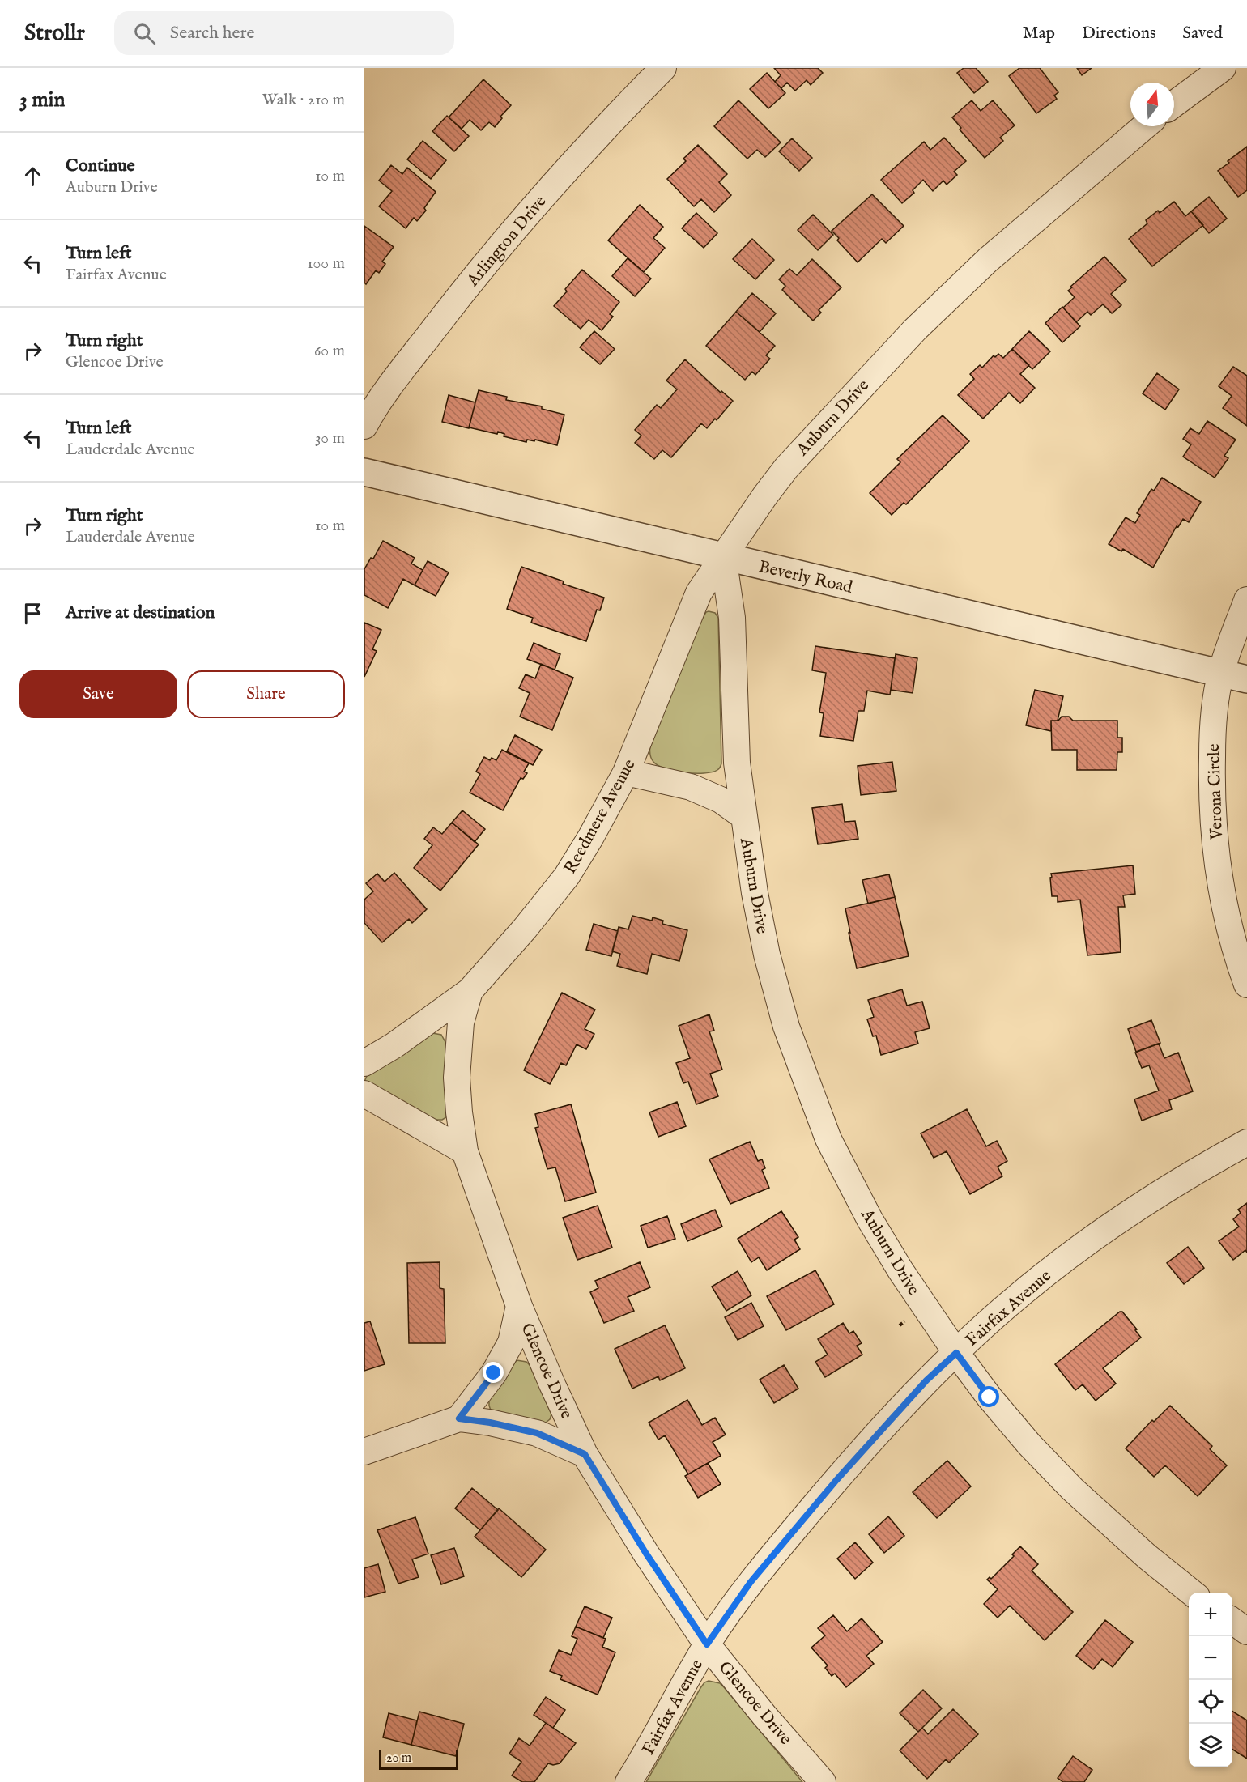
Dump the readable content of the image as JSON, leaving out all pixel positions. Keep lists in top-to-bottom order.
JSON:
{
  "streets": {
    "street": [
      "Arlington Drive",
      "Auburn Drive",
      "Beverly Road",
      "Verona Circle",
      "Reedmere Avenue",
      "Fairfax Avenue",
      "Glencoe Drive"
    ]
  },
  "crossings": [
    ["Auburn Drive", "Beverly Road"],
    ["Auburn Drive", "Reedmere Avenue"],
    ["Auburn Drive", "Fairfax Avenue"],
    ["Beverly Road", "Verona Circle"],
    ["Beverly Road", "Reedmere Avenue"],
    ["Reedmere Avenue", "Glencoe Drive"],
    ["Fairfax Avenue", "Glencoe Drive"]
  ],
  "scale_bar": "20 m",
  "north": "top",
  "page": {
    "header": "Strollr",
    "search": "Search here",
    "nav": ["Map", "Directions", "Saved"],
    "heading": ["3 min", "Walk · 210 m"],
    "list": [
      ["Continue", "Auburn Drive", "10 m"],
      ["Turn left", "Fairfax Avenue", "100 m"],
      ["Turn right", "Glencoe Drive", "60 m"],
      ["Turn left", "Lauderdale Avenue", "30 m"],
      ["Turn right", "Lauderdale Avenue", "10 m"],
      "Arrive at destination"
    ],
    "buttons": ["Save", "Share"],
    "map_buttons": ["+", "−"],
    "scale": "20 m"
  }
}
